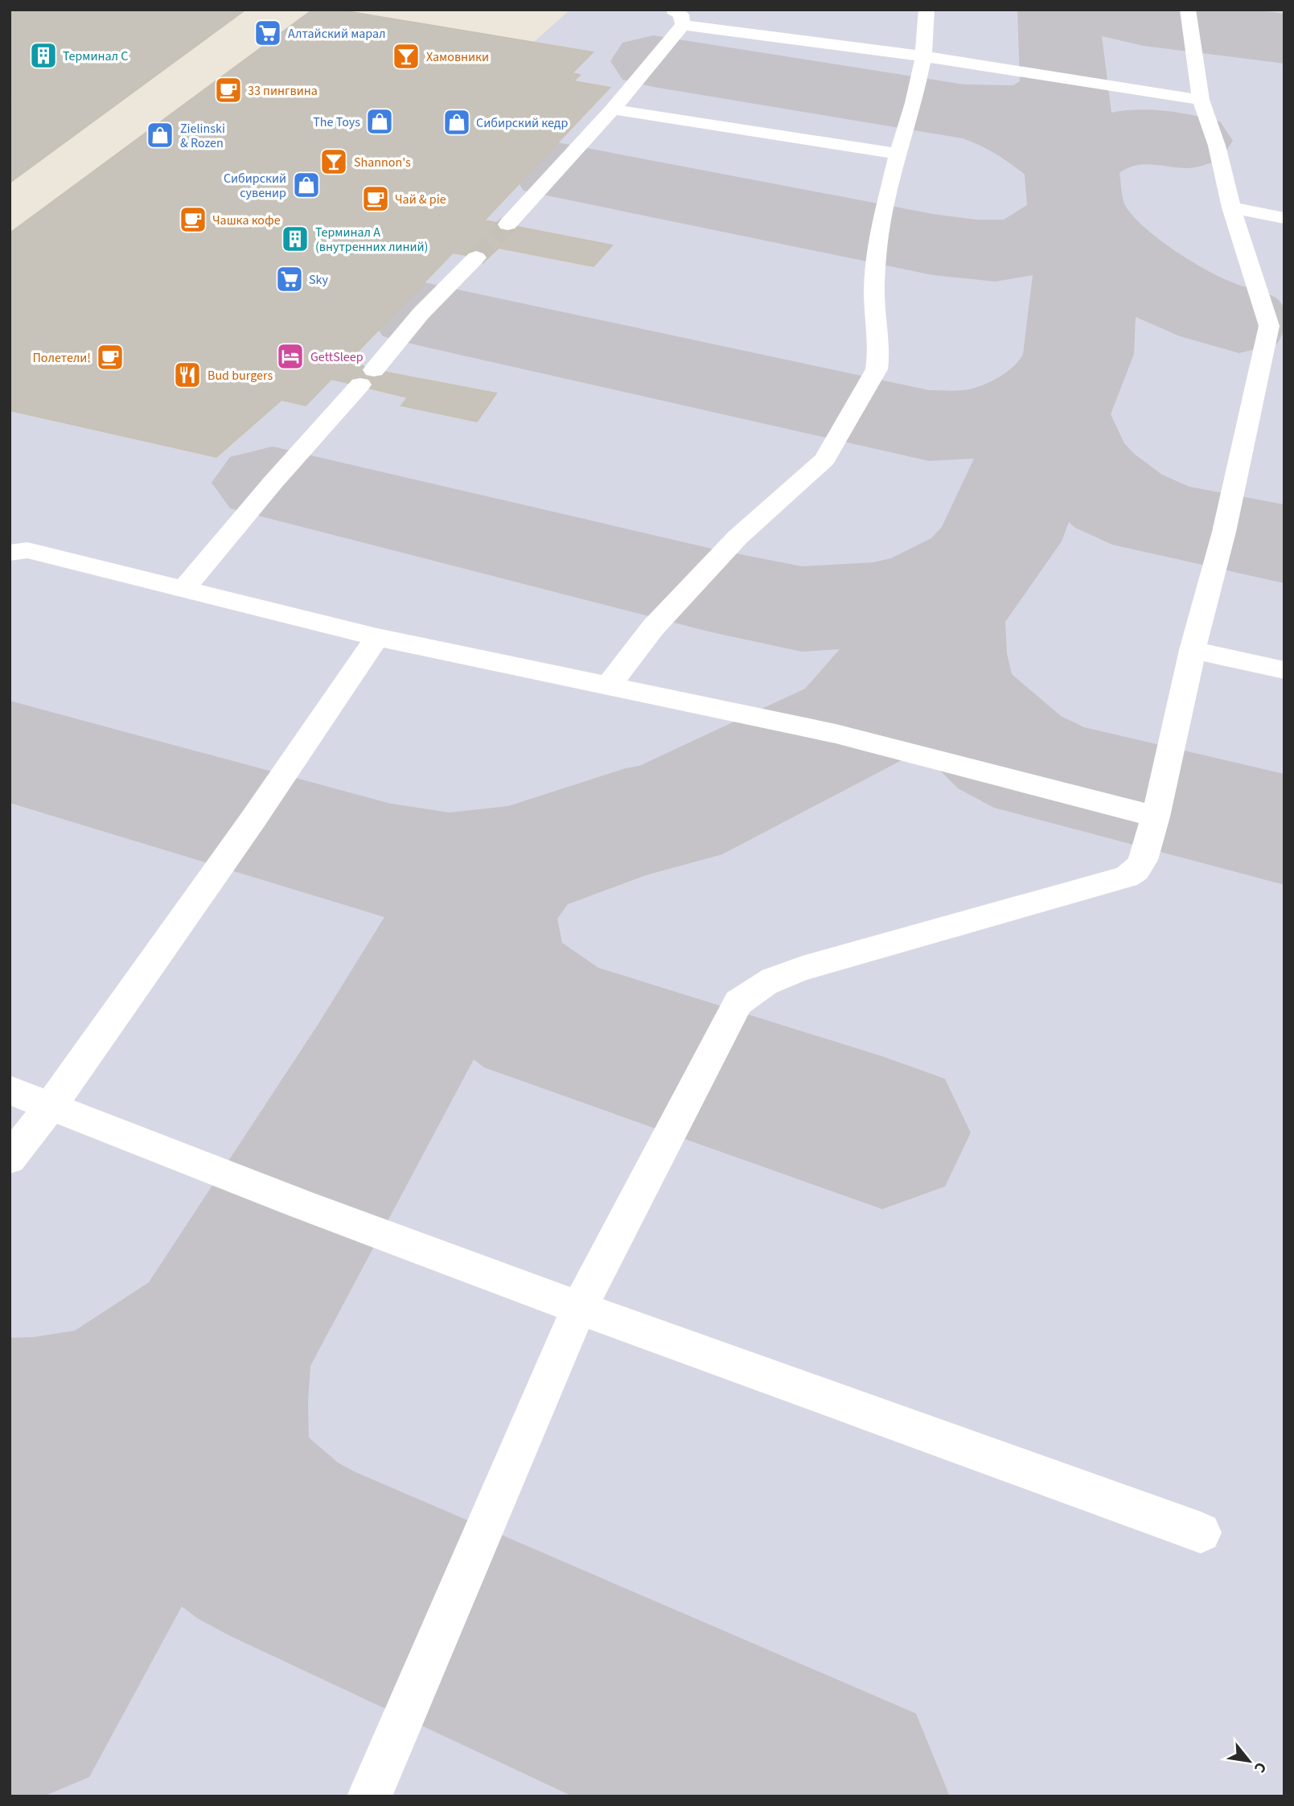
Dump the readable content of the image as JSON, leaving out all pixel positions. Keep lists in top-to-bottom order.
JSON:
{
  "places": {
    "supermarket": ["Алтайский марал", "Sky"],
    "building": ["Терминал С", "Терминал А (внутренних линий)"],
    "bar": ["Хамовники", "Shannon's"],
    "cafe": [
      "33 пингвина",
      "Чай & pie",
      "Чашка кофе",
      "Полетели!"
    ],
    "shop": [
      "The Toys",
      "Сибирский кедр",
      "Zielinski & Rozen",
      "Сибирский сувенир"
    ],
    "hotel": ["GettSleep"],
    "restaurant": ["Bud burgers"]
  },
  "north": "bottom right"
}
